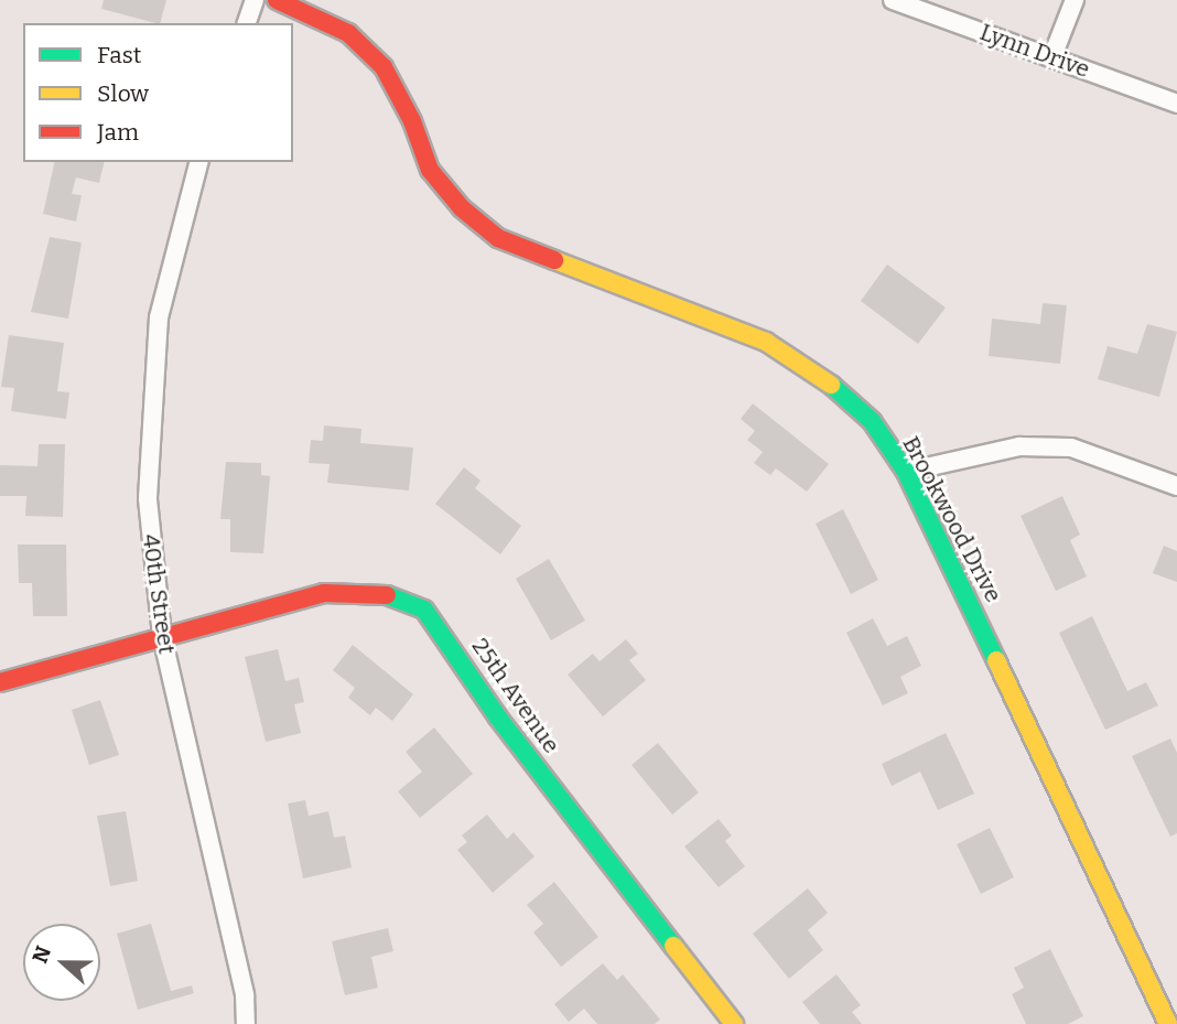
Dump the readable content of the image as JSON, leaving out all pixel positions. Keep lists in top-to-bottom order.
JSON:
{
  "streets": {
    "street": [
      "Lynn Drive",
      "Brookwood Drive",
      "40th Street",
      "25th Avenue"
    ]
  },
  "crossings": [
    ["40th Street", "25th Avenue"]
  ],
  "legend": ["Fast", "Slow", "Jam"],
  "north": "left"
}
